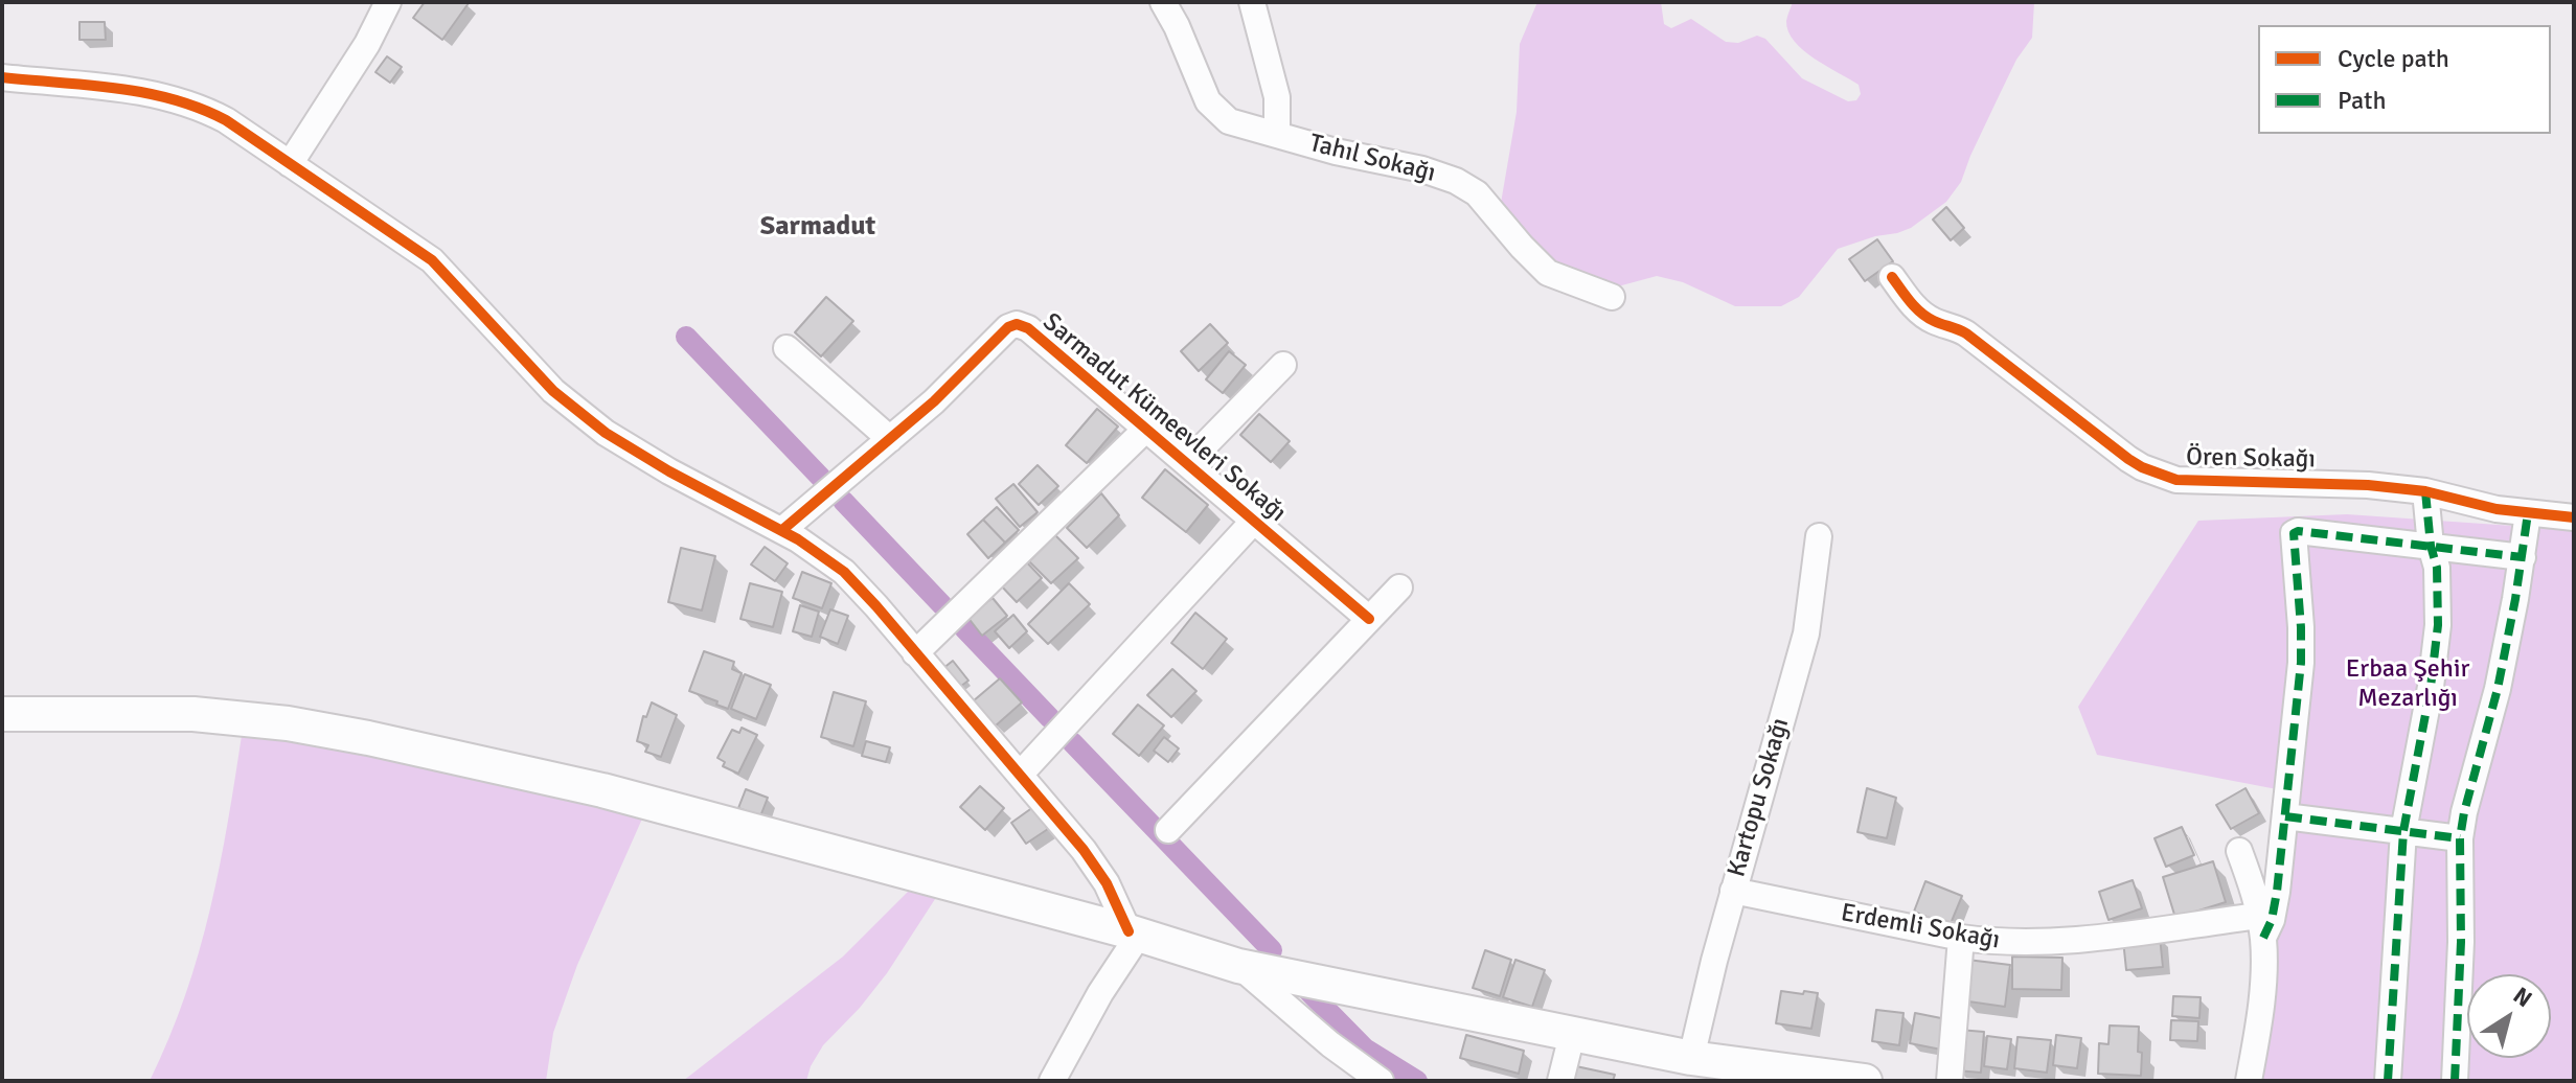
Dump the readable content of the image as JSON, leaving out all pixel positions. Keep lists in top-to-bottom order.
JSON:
{
  "streets": {
    "street": [
      "Tahıl Sokağı",
      "Sarmadut Kümeevleri Sokağı",
      "Ören Sokağı",
      "Kartopu Sokağı",
      "Erdemli Sokağı"
    ]
  },
  "crossings": [
    ["Kartopu Sokağı", "Erdemli Sokağı"]
  ],
  "districts": ["Sarmadut"],
  "parks": ["Erbaa Şehir Mezarlığı"],
  "legend": ["Cycle path", "Path"],
  "north": "top right"
}
